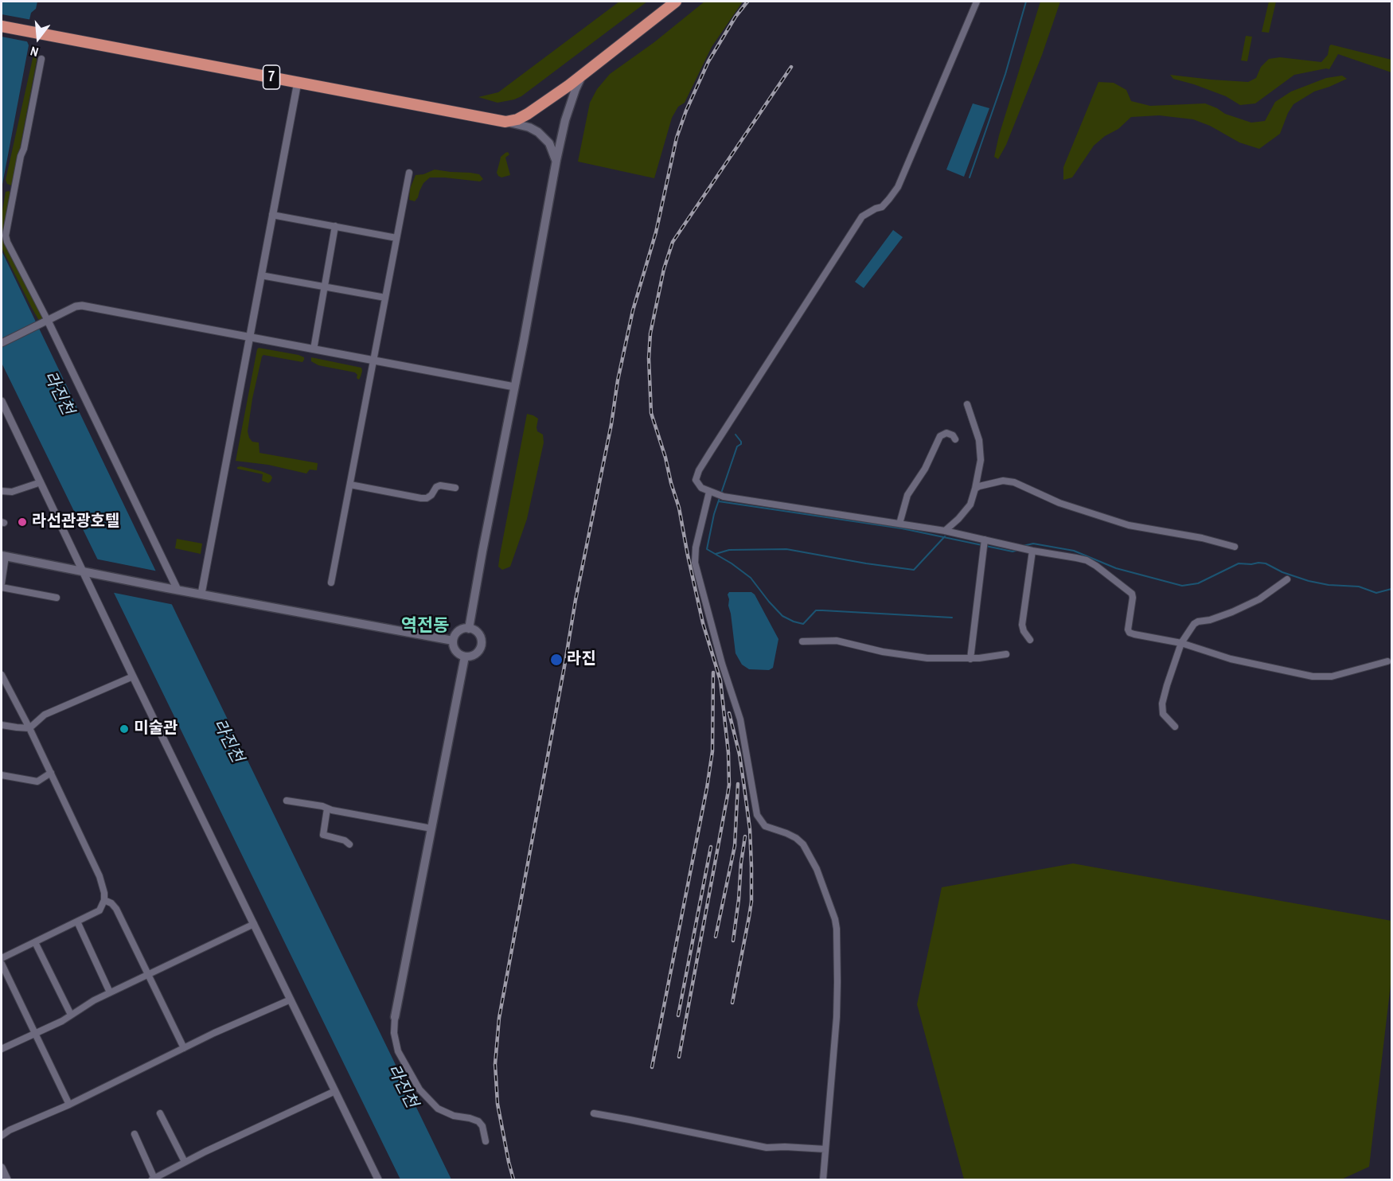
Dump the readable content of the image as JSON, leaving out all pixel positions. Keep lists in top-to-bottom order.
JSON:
{
  "streets": {
    "highway": ["7"]
  },
  "districts": ["역전동"],
  "water": ["라진천"],
  "places": ["라선관광호텔", "라진", "미술관"],
  "north": "bottom"
}
